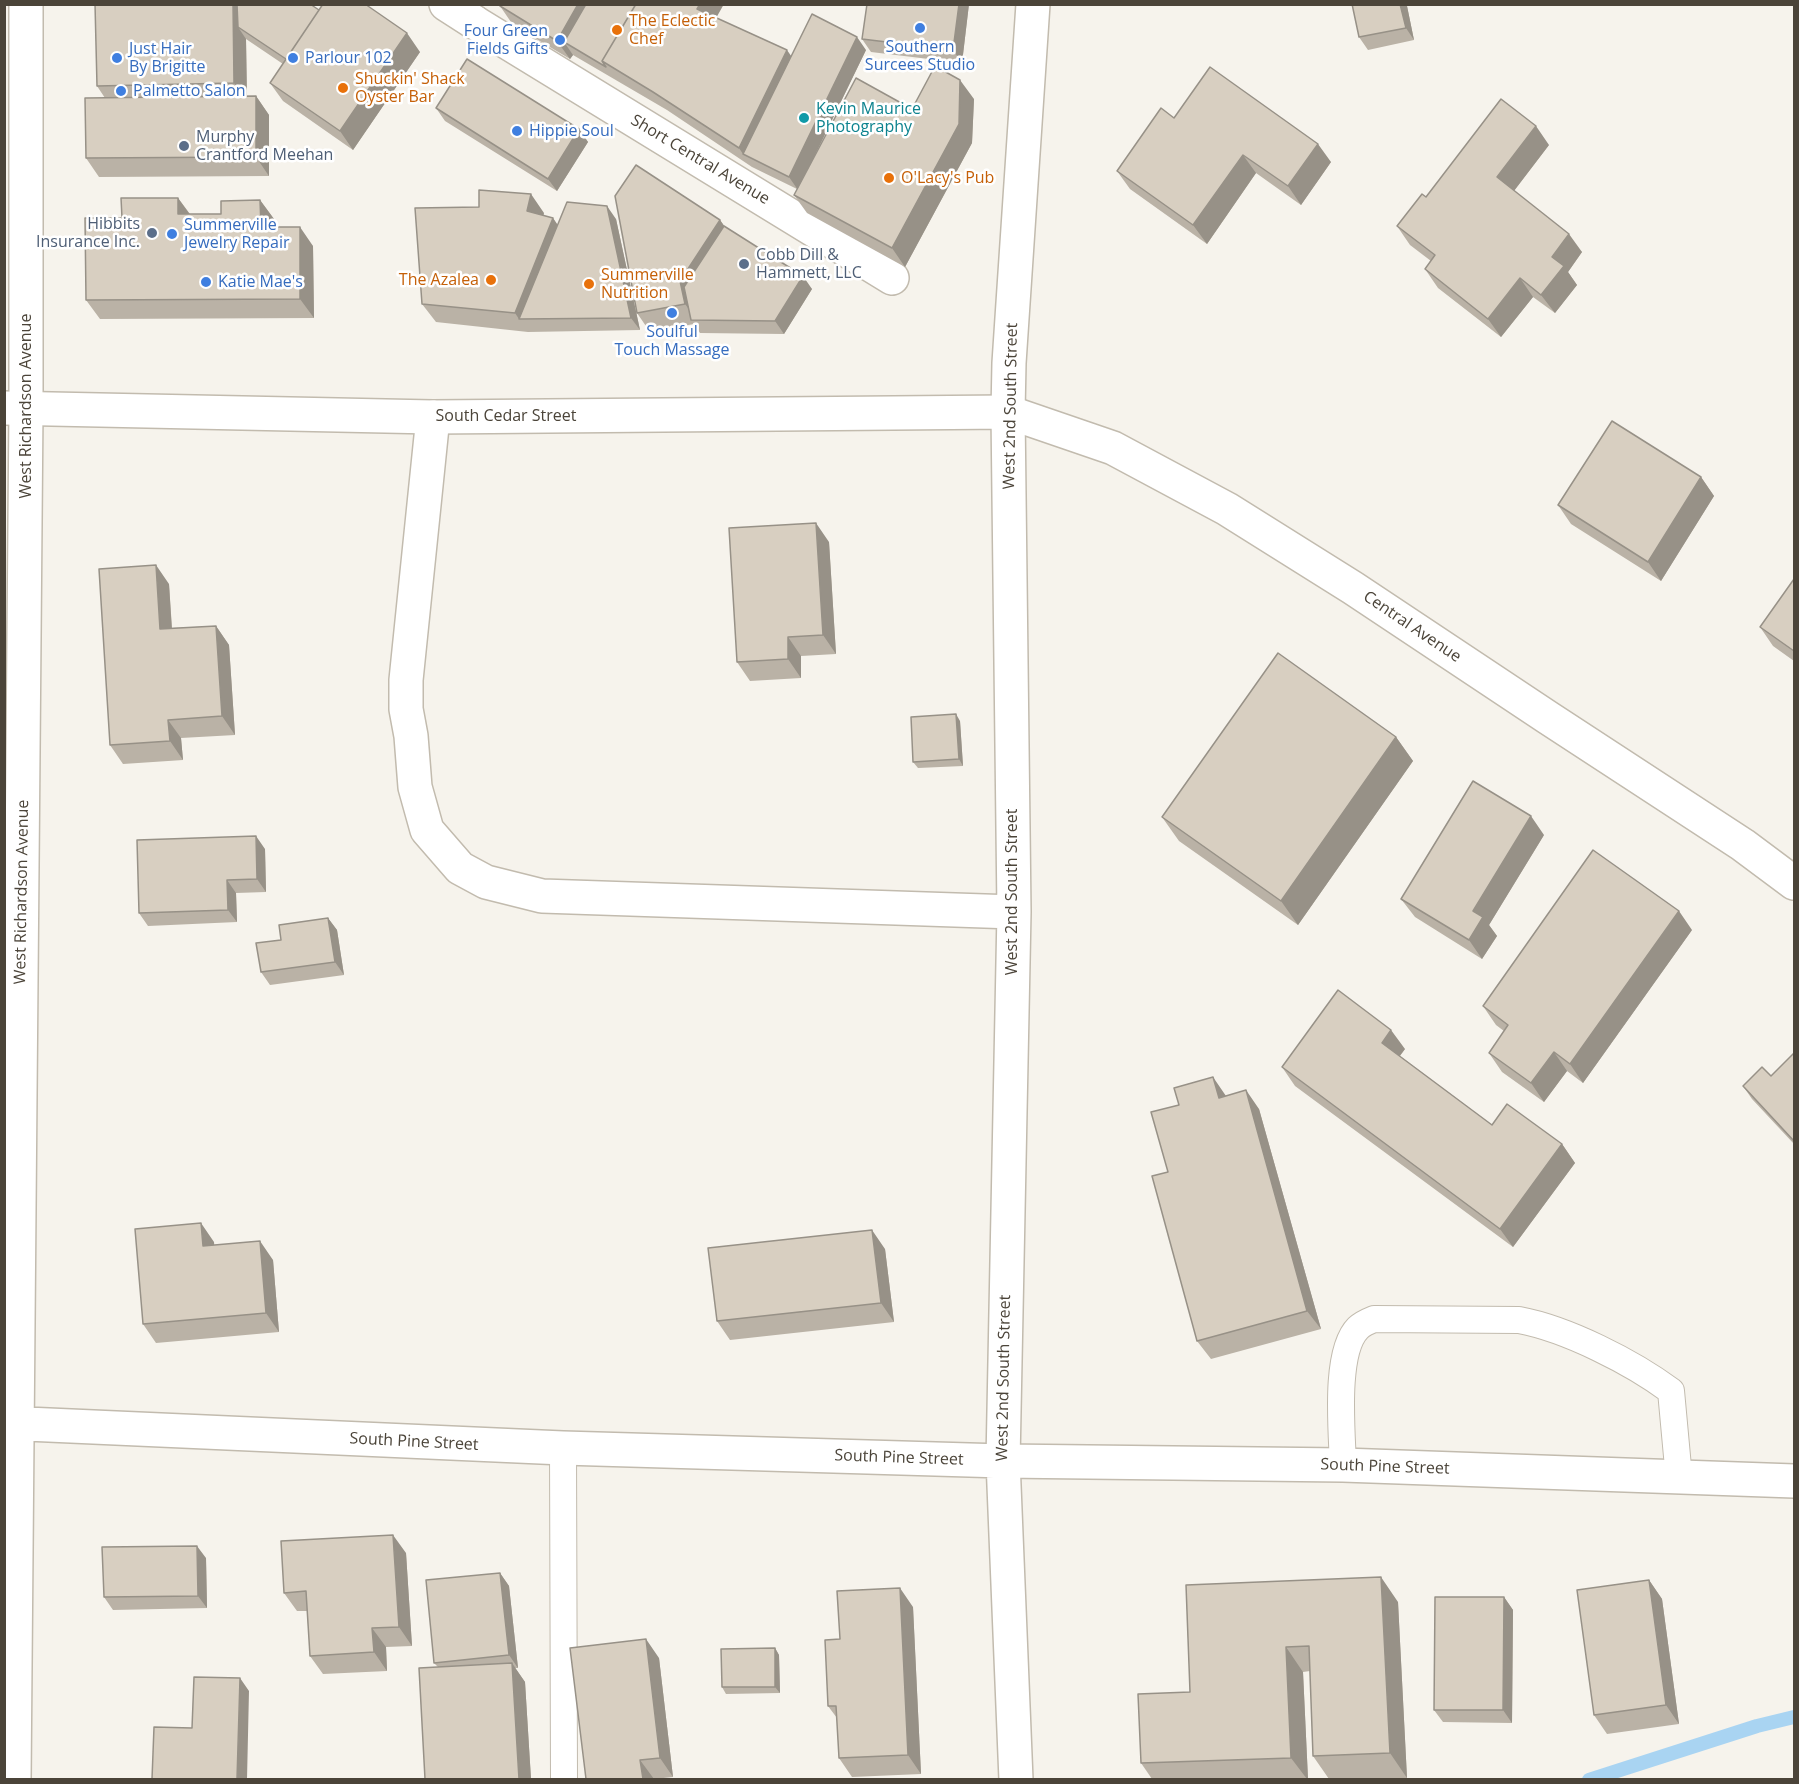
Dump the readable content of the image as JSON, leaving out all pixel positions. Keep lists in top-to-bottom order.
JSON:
{
  "streets": {
    "street": [
      "Short Central Avenue",
      "West Richardson Avenue",
      "West 2nd South Street",
      "South Cedar Street",
      "Central Avenue",
      "South Pine Street"
    ]
  },
  "crossings": [
    ["West Richardson Avenue", "South Cedar Street"],
    ["West Richardson Avenue", "South Pine Street"],
    ["West 2nd South Street", "South Cedar Street"],
    ["West 2nd South Street", "Central Avenue"],
    ["West 2nd South Street", "South Pine Street"],
    ["South Cedar Street", "Central Avenue"]
  ],
  "places": [
    "Southern Surcees Studio",
    "The Eclectic Chef",
    "Four Green Fields Gifts",
    "Just Hair By Brigitte",
    "Parlour 102",
    "Shuckin' Shack Oyster Bar",
    "Palmetto Salon",
    "Kevin Maurice Photography",
    "Hippie Soul",
    "Murphy Crantford Meehan",
    "O'Lacy's Pub",
    "Hibbits Insurance Inc.",
    "Summerville Jewelry Repair",
    "Cobb Dill & Hammett, LLC",
    "The Azalea",
    "Katie Mae's",
    "Summerville Nutrition",
    "Soulful Touch Massage"
  ]
}
